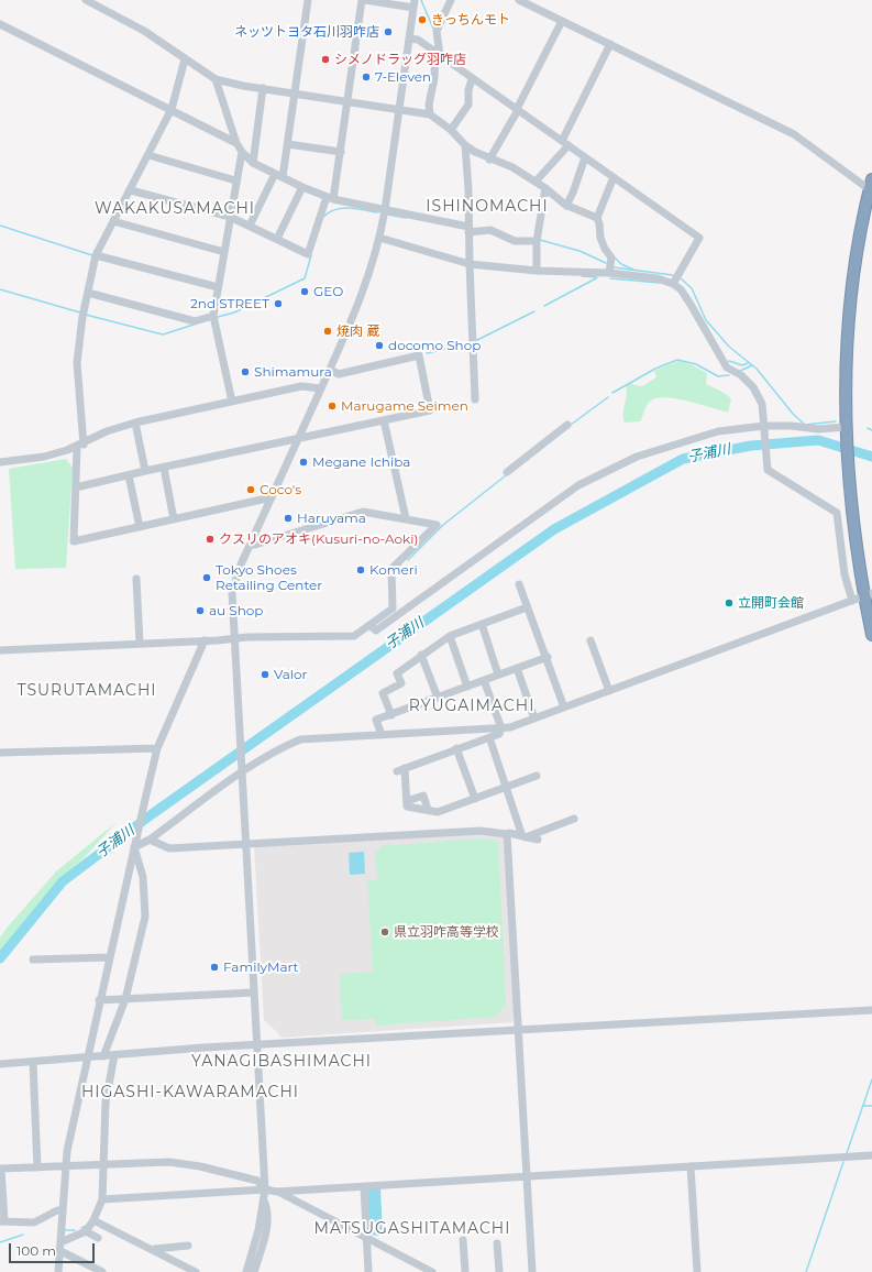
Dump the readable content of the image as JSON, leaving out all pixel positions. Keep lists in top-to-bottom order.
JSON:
{
  "districts": [
    "ISHINOMACHI",
    "WAKAKUSAMACHI",
    "TSURUTAMACHI",
    "RYUGAIMACHI",
    "YANAGIBASHIMACHI",
    "HIGASHI-KAWARAMACHI",
    "MATSUGASHITAMACHI"
  ],
  "water": ["子浦川"],
  "places": [
    "きっちんモト",
    "ネッツトヨタ石川羽咋店",
    "シメノドラッグ羽咋店",
    "7-Eleven",
    "GEO",
    "2nd STREET",
    "焼肉 蔵",
    "docomo Shop",
    "Shimamura",
    "Marugame Seimen",
    "Megane Ichiba",
    "Coco's",
    "Haruyama",
    "クスリのアオキ(Kusuri-no-Aoki)",
    "Komeri",
    "Tokyo Shoes Retailing Center",
    "立開町会館",
    "au Shop",
    "Valor",
    "県立羽咋高等学校",
    "FamilyMart"
  ],
  "scale_bar": "100 m"
}
